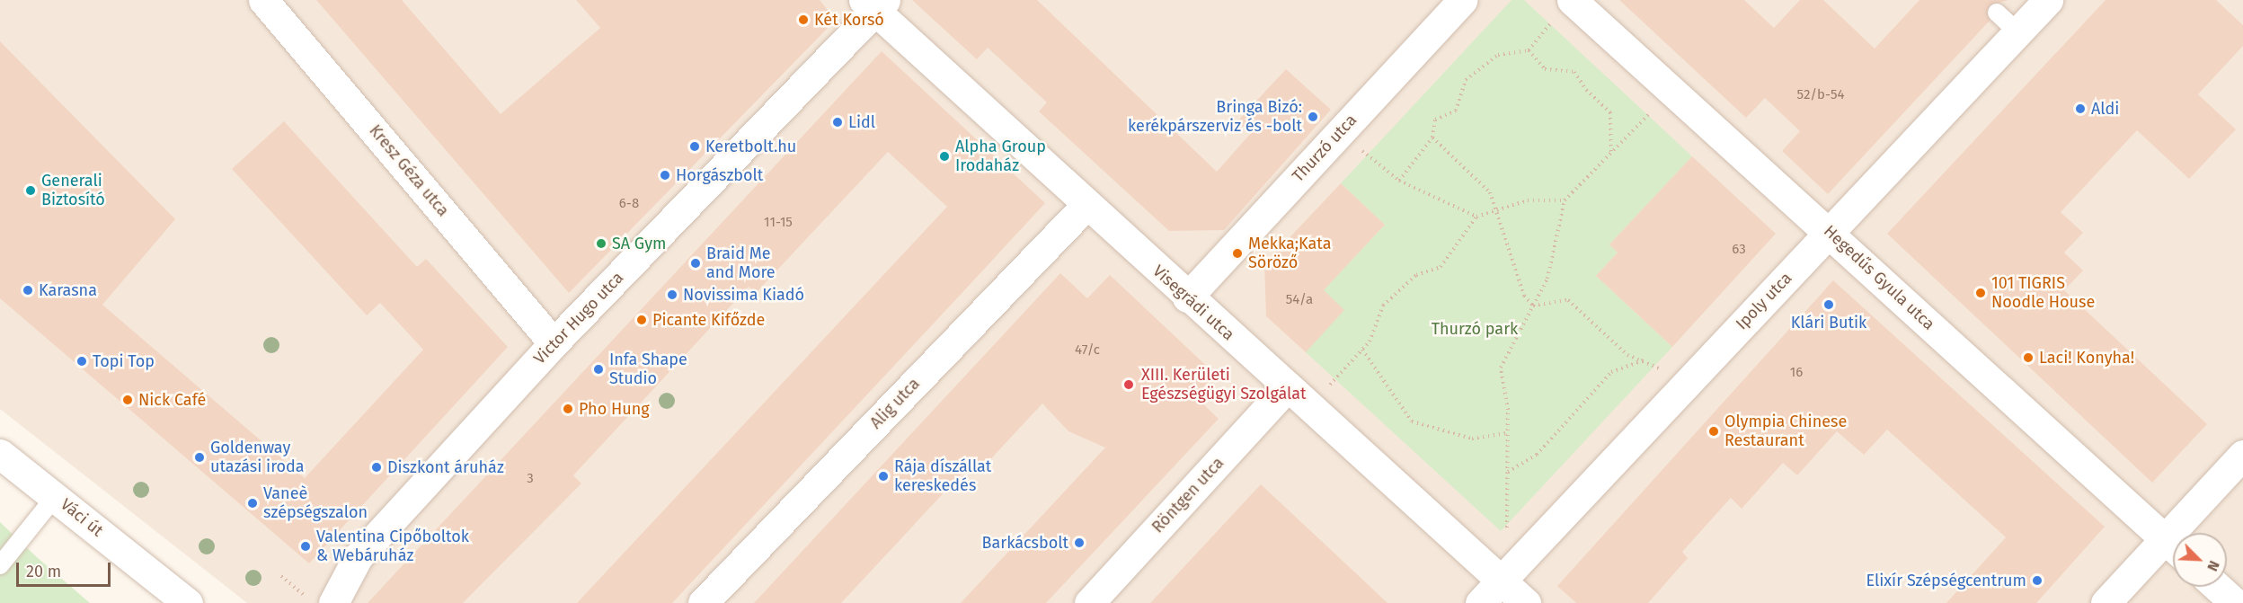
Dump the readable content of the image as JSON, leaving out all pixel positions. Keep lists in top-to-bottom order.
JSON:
{
  "streets": {
    "street": [
      "Thurzó utca",
      "Kresz Géza utca",
      "Hegedűs Gyula utca",
      "Ipoly utca",
      "Visegrádi utca",
      "Victor Hugo utca",
      "Alig utca",
      "Röntgen utca",
      "Váci út"
    ]
  },
  "crossings": [
    ["Thurzó utca", "Visegrádi utca"],
    ["Kresz Géza utca", "Victor Hugo utca"],
    ["Hegedűs Gyula utca", "Ipoly utca"],
    ["Ipoly utca", "Visegrádi utca"],
    ["Visegrádi utca", "Victor Hugo utca"],
    ["Visegrádi utca", "Alig utca"],
    ["Visegrádi utca", "Röntgen utca"]
  ],
  "parks": ["Thurzó park"],
  "places": [
    "Két Korsó",
    "Aldi",
    "Bringa Bizó: kerékpárszerviz és -bolt",
    "Lidl",
    "Keretbolt.hu",
    "Alpha Group Irodaház",
    "Horgászbolt",
    "Generali Biztosító",
    "SA Gym",
    "Mekka;Kata Söröző",
    "Braid Me and More",
    "Karasna",
    "101 TIGRIS Noodle House",
    "Novissima Kiadó",
    "Klári Butik",
    "Picante Kifőzde",
    "Laci! Konyha!",
    "Topi Top",
    "Infa Shape Studio",
    "XIII. Kerületi Egészségügyi Szolgálat",
    "Nick Café",
    "Pho Hung",
    "Olympia Chinese Restaurant",
    "Goldenway utazási iroda",
    "Diszkont áruház",
    "Rája díszállat kereskedés",
    "Vaneè szépségszalon",
    "Barkácsbolt",
    "Valentina Cipőboltok & Webáruház",
    "Elixír Szépségcentrum"
  ],
  "house_numbers": [
    "52/b-54",
    "6-8",
    "11-15",
    "63",
    "54/a",
    "47/c",
    "16",
    "3"
  ],
  "scale_bar": "20 m",
  "north": "bottom right"
}
